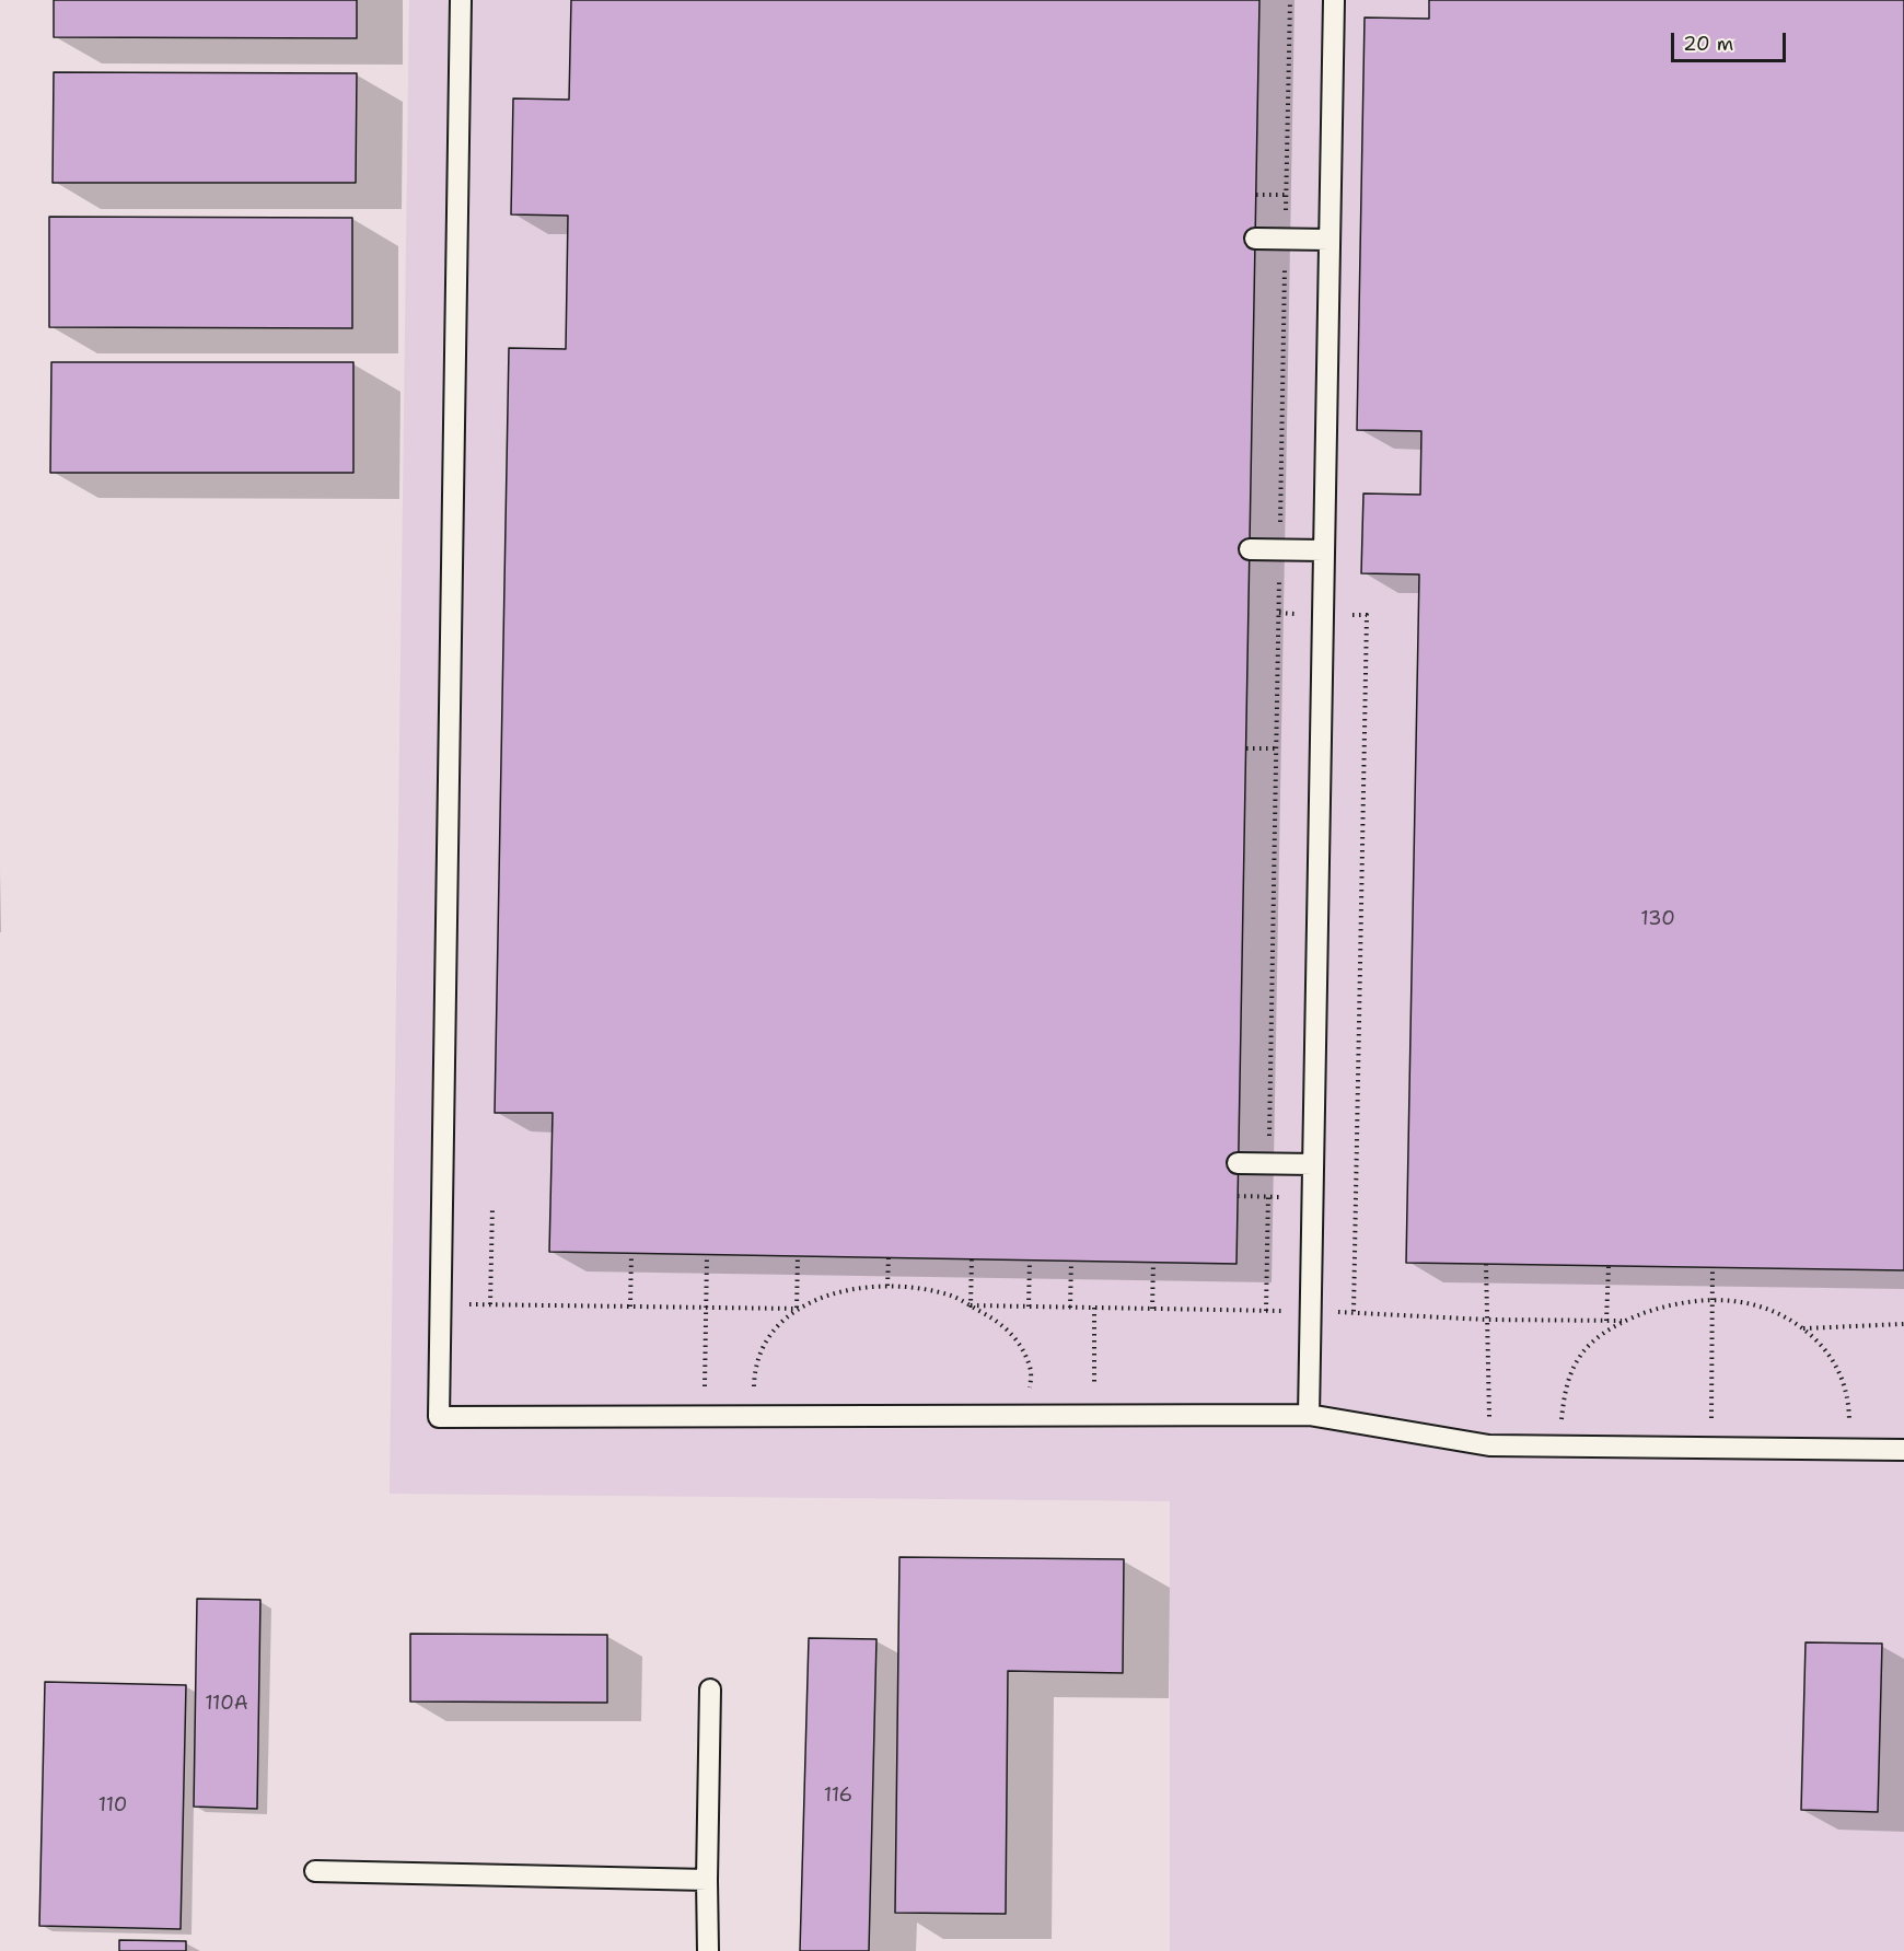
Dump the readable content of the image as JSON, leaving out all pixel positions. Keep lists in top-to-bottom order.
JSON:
{
  "house_numbers": [
    "130",
    "110А",
    "116",
    "110"
  ],
  "scale_bar": "20 m"
}
